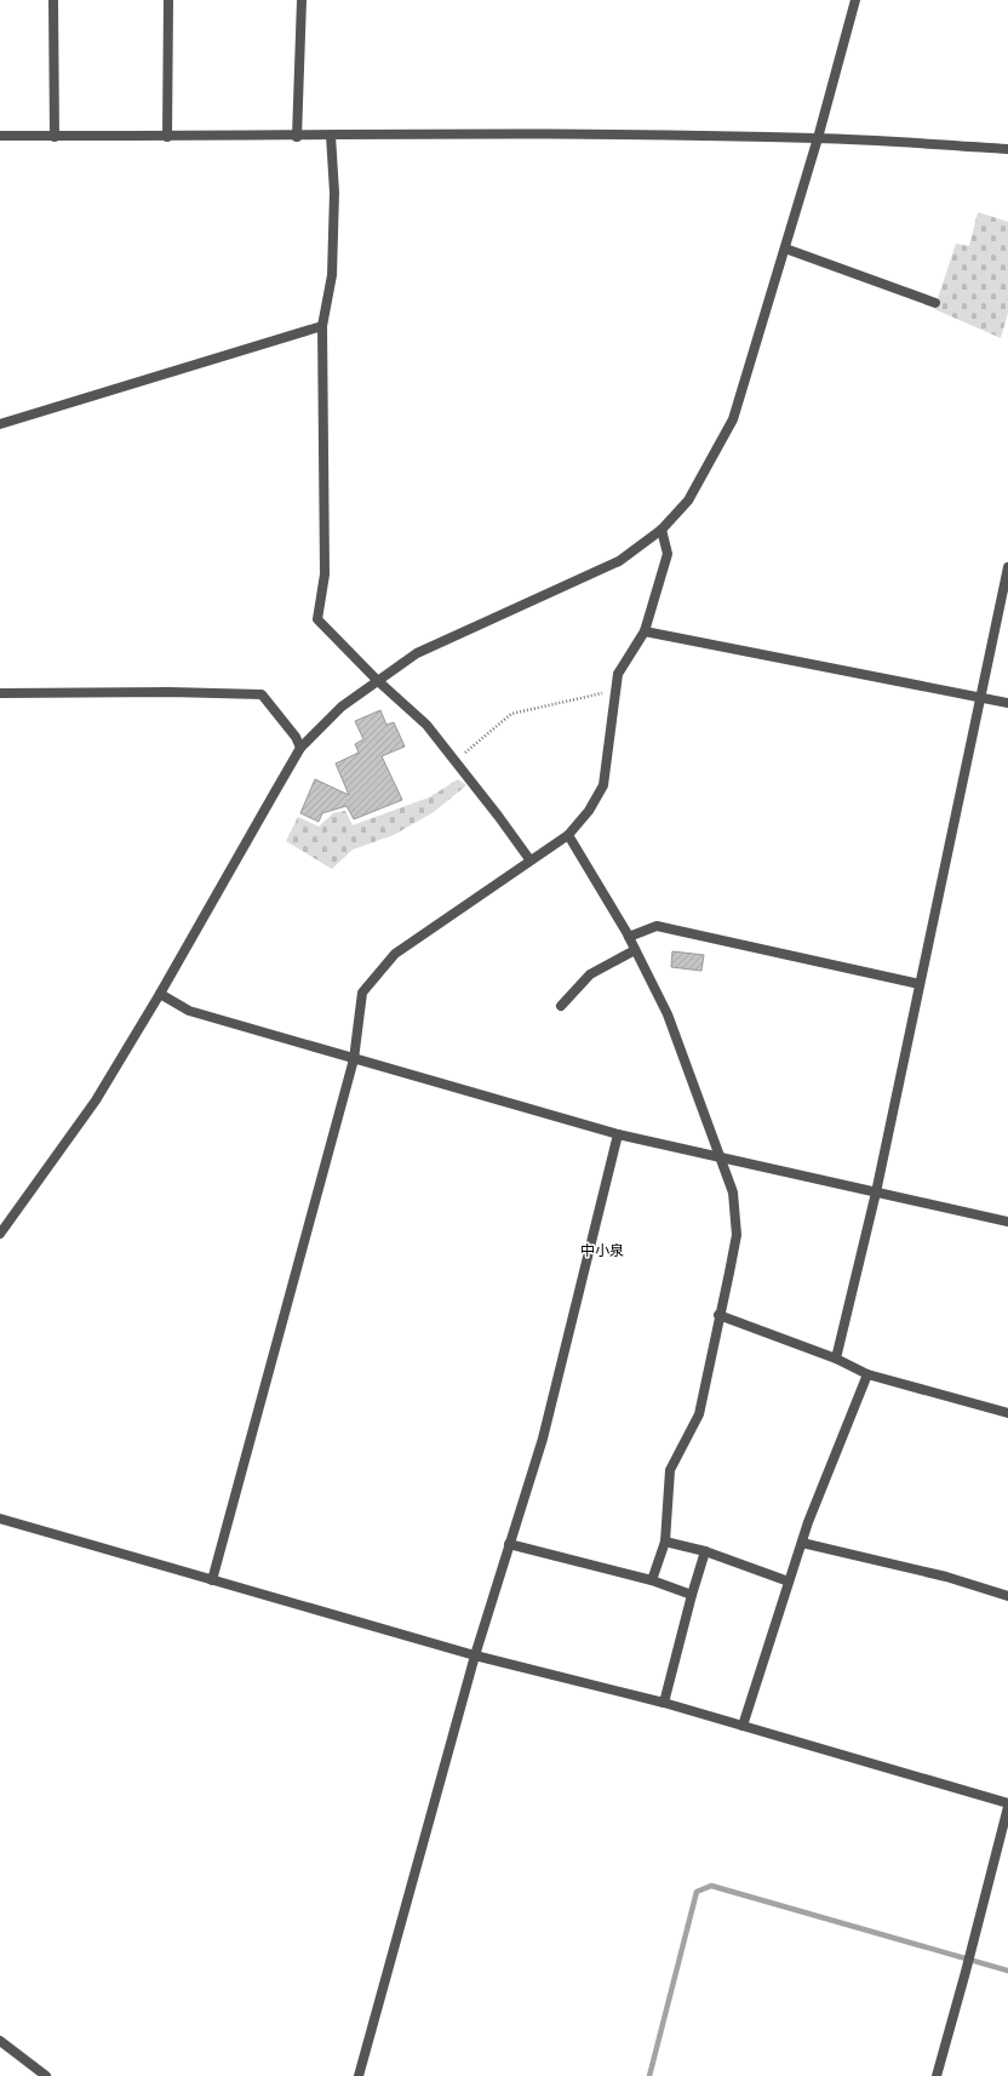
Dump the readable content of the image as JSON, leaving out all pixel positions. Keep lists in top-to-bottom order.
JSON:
{
  "districts": ["中小泉"]
}
